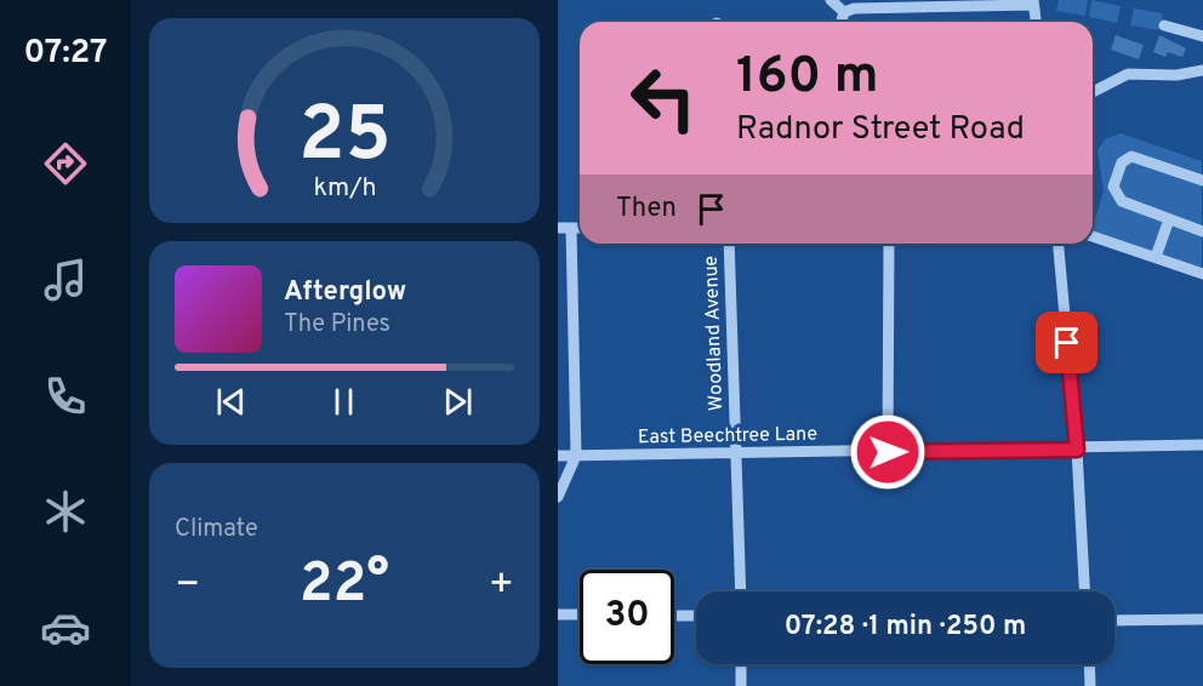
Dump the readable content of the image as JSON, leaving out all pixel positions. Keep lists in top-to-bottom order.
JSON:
{
  "streets": {
    "street": ["Woodland Avenue", "East Beechtree Lane"]
  },
  "crossings": [
    ["Woodland Avenue", "East Beechtree Lane"]
  ],
  "page": {
    "tabs": "07:27",
    "turn": ["160 m", "Radnor Street Road"],
    "then": "Then",
    "song": ["Afterglow", "The Pines"],
    "tile": "Climate",
    "heat": ["−", "22°", "+"],
    "limit": "30",
    "trip": "07:28 · 1 min · 250 m",
    "gauge": ["25", "km/h"]
  }
}
